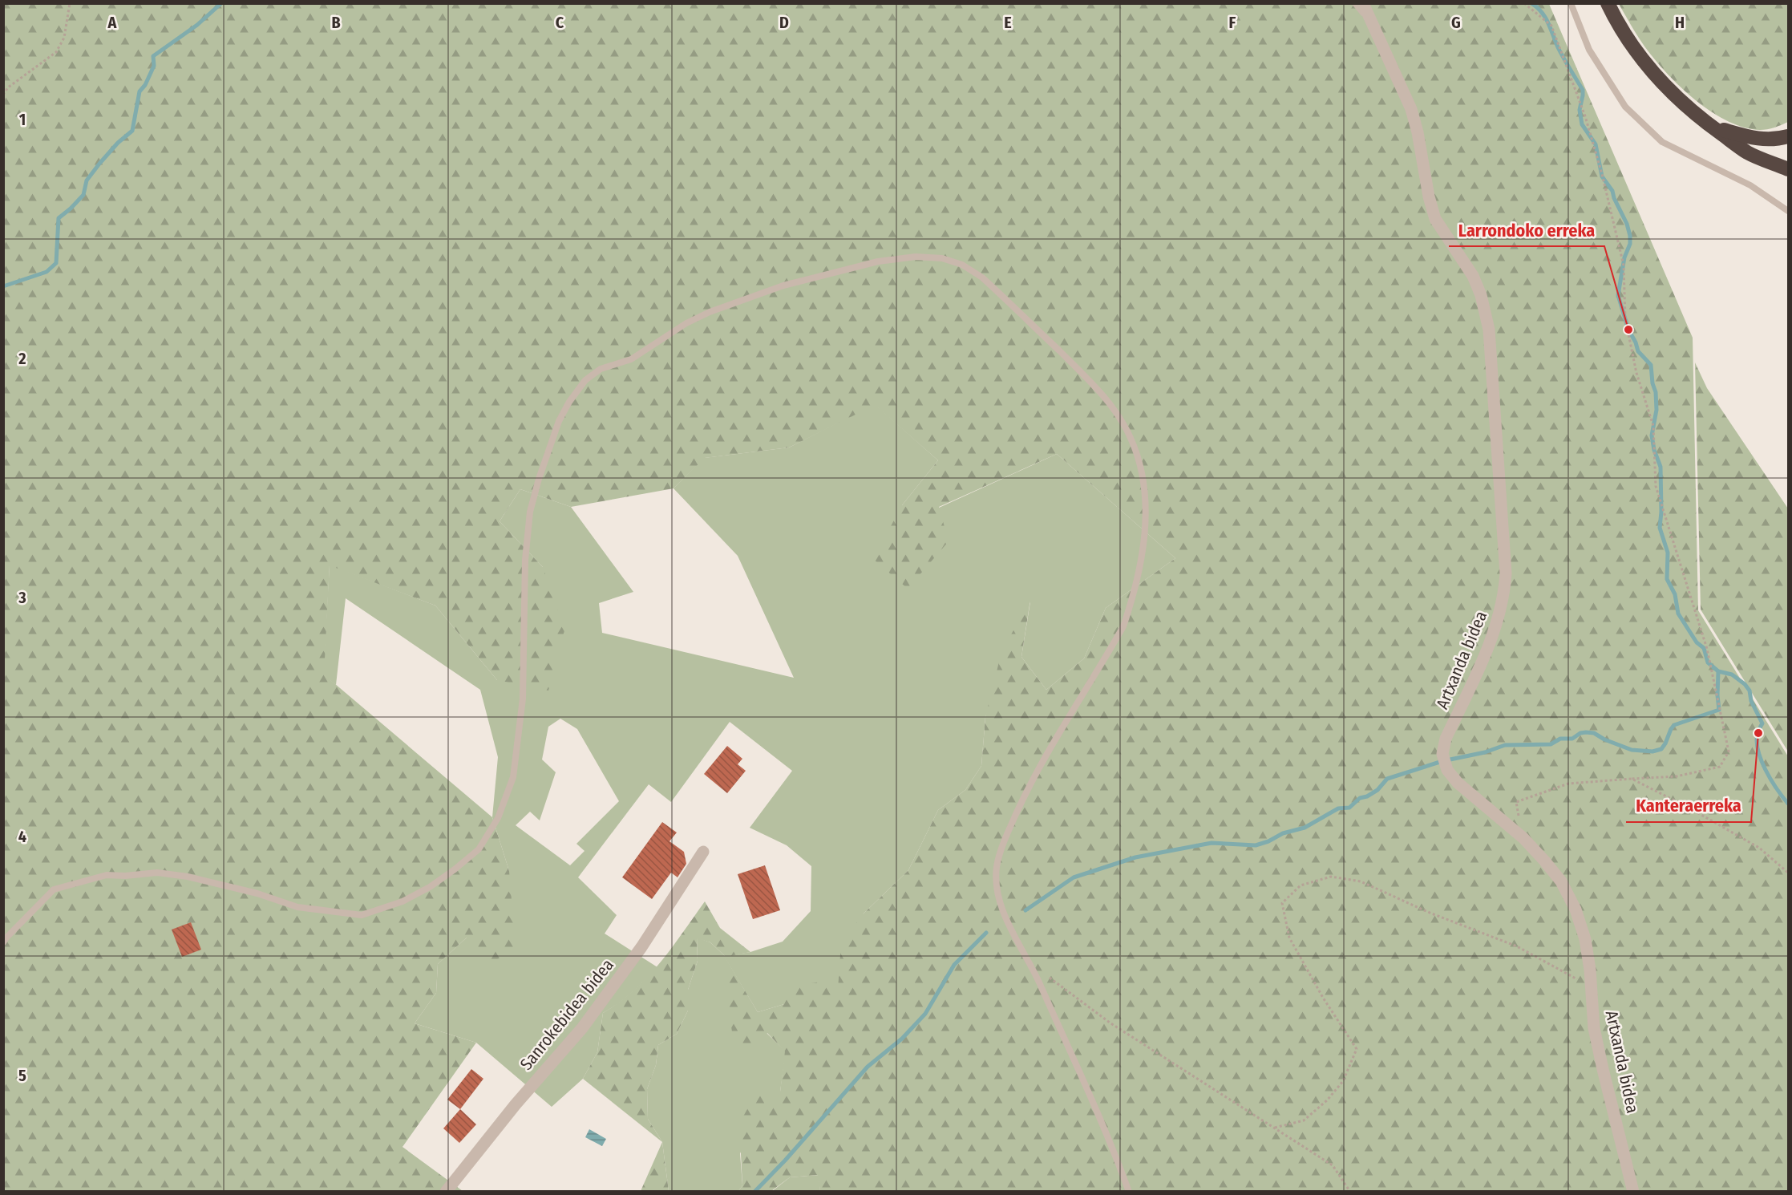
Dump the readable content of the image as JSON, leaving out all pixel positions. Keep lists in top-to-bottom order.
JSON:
{
  "streets": {
    "street": ["Artxanda bidea", "Sanrokebidea bidea"]
  },
  "places": ["Larrondoko erreka", "Kanteraerreka"],
  "grid": {
    "columns": [
      "A",
      "B",
      "C",
      "D",
      "E",
      "F",
      "G",
      "H"
    ],
    "rows": [
      "1",
      "2",
      "3",
      "4",
      "5"
    ]
  }
}
